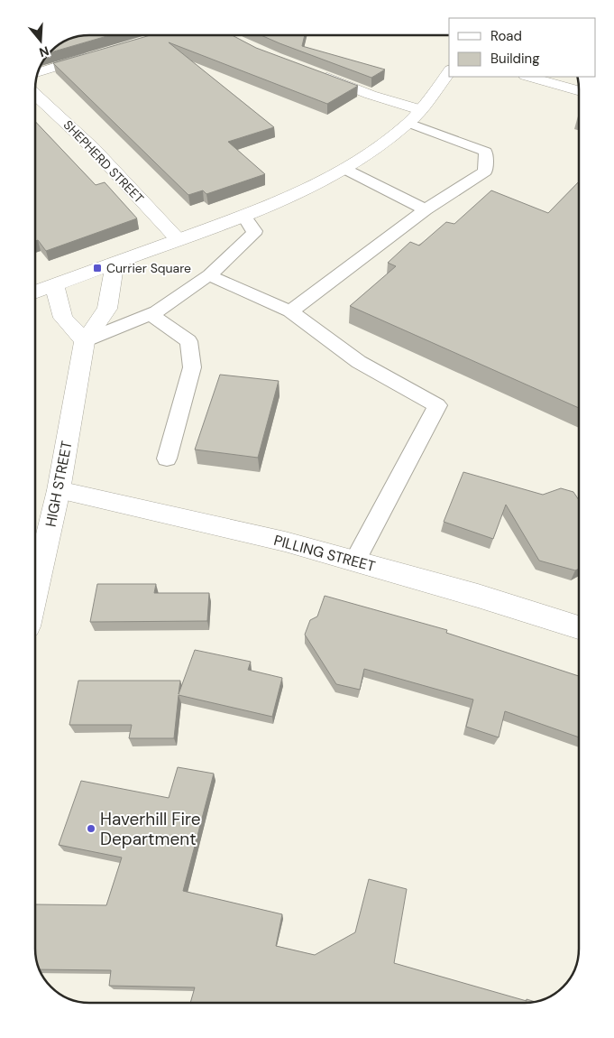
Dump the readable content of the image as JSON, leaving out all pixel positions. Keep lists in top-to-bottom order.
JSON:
{
  "streets": {
    "street": ["SHEPHERD STREET", "HIGH STREET", "PILLING STREET"]
  },
  "crossings": [
    ["HIGH STREET", "PILLING STREET"]
  ],
  "places": {
    "transit": ["Currier Square"],
    "other": ["Haverhill Fire Department"]
  },
  "legend": ["Road", "Building"],
  "north": "bottom"
}
